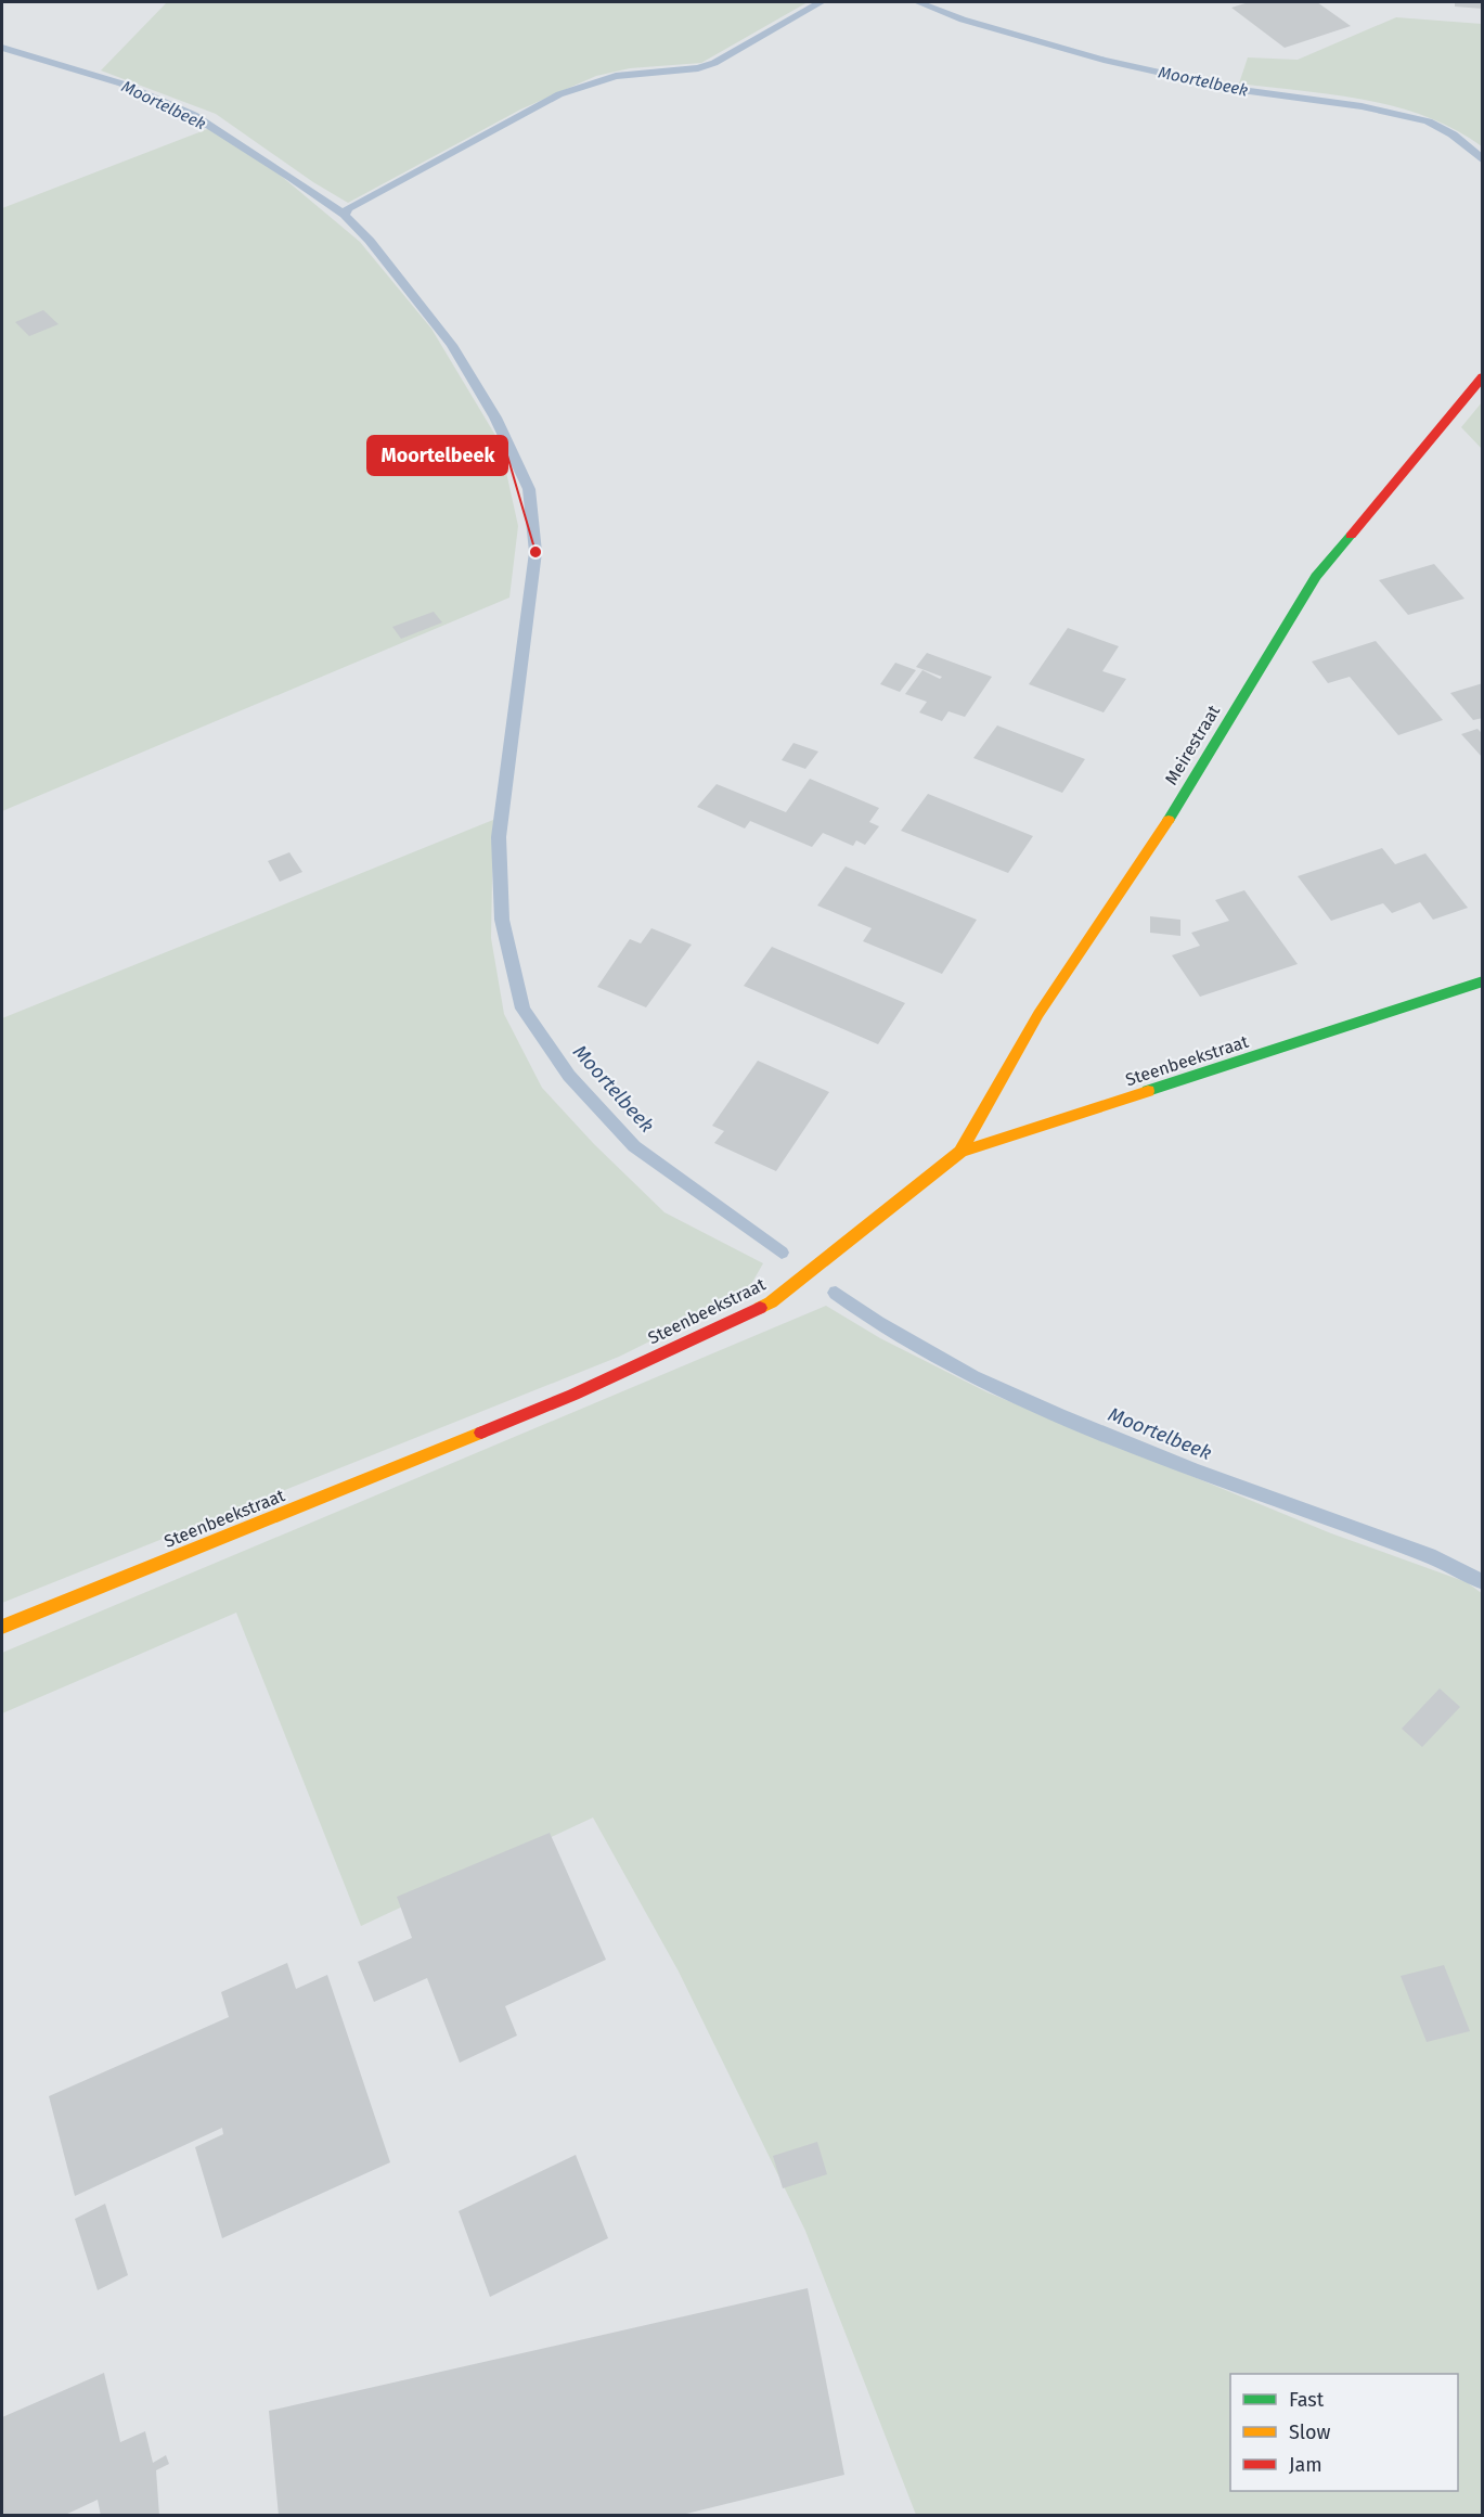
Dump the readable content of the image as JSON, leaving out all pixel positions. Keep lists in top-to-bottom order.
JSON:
{
  "streets": {
    "street": ["Meirestraat", "Steenbeekstraat"]
  },
  "crossings": [
    ["Meirestraat", "Steenbeekstraat"]
  ],
  "water": ["Moortelbeek"],
  "places": ["Moortelbeek"],
  "legend": ["Fast", "Slow", "Jam"]
}
